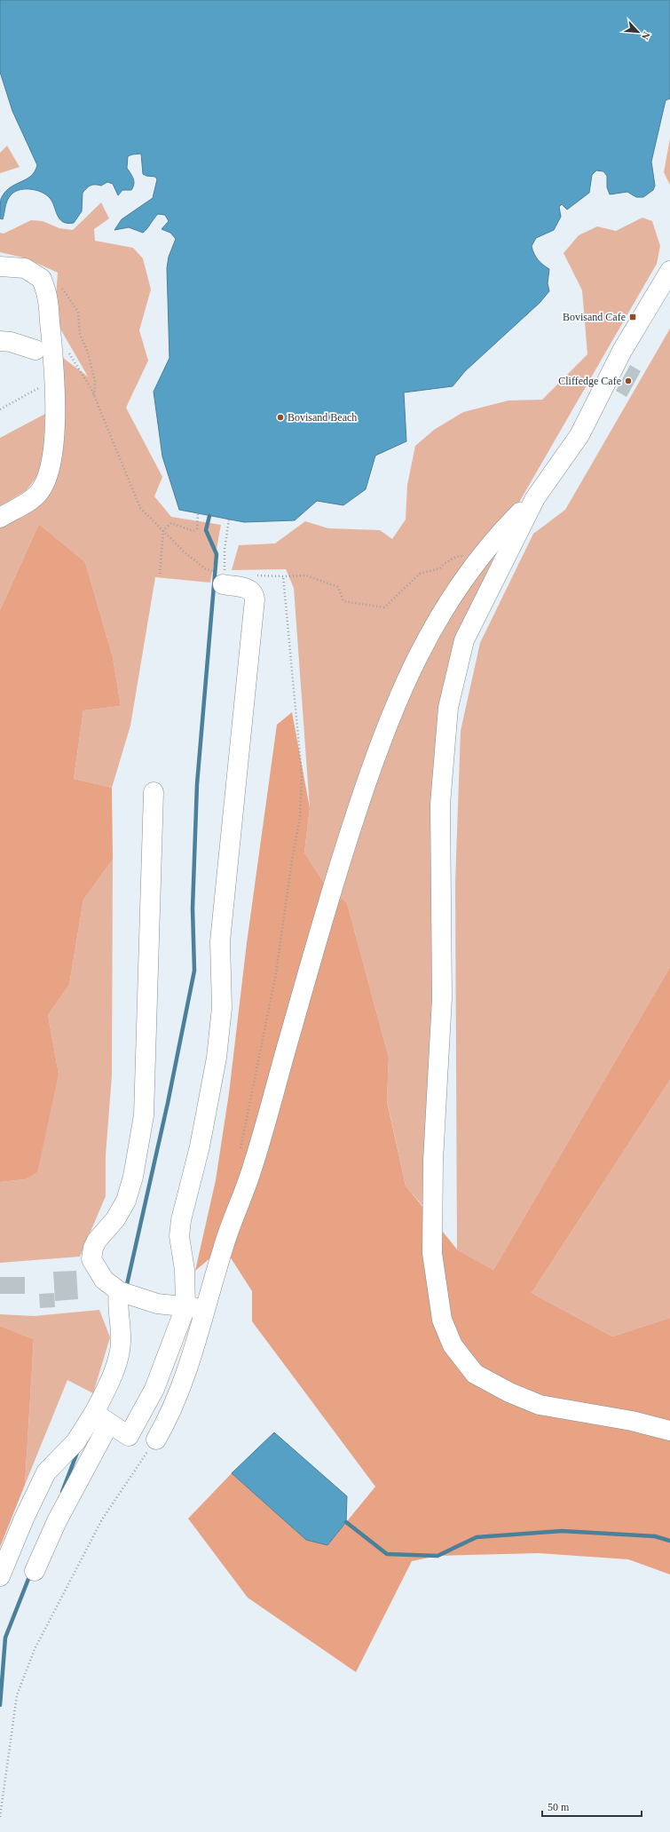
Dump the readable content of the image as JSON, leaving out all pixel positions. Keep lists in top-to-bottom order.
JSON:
{
  "places": {
    "transit": ["Bovisand Cafe"],
    "other": ["Cliffedge Cafe", "Bovisand Beach"]
  },
  "scale_bar": "50 m",
  "north": "bottom right"
}
